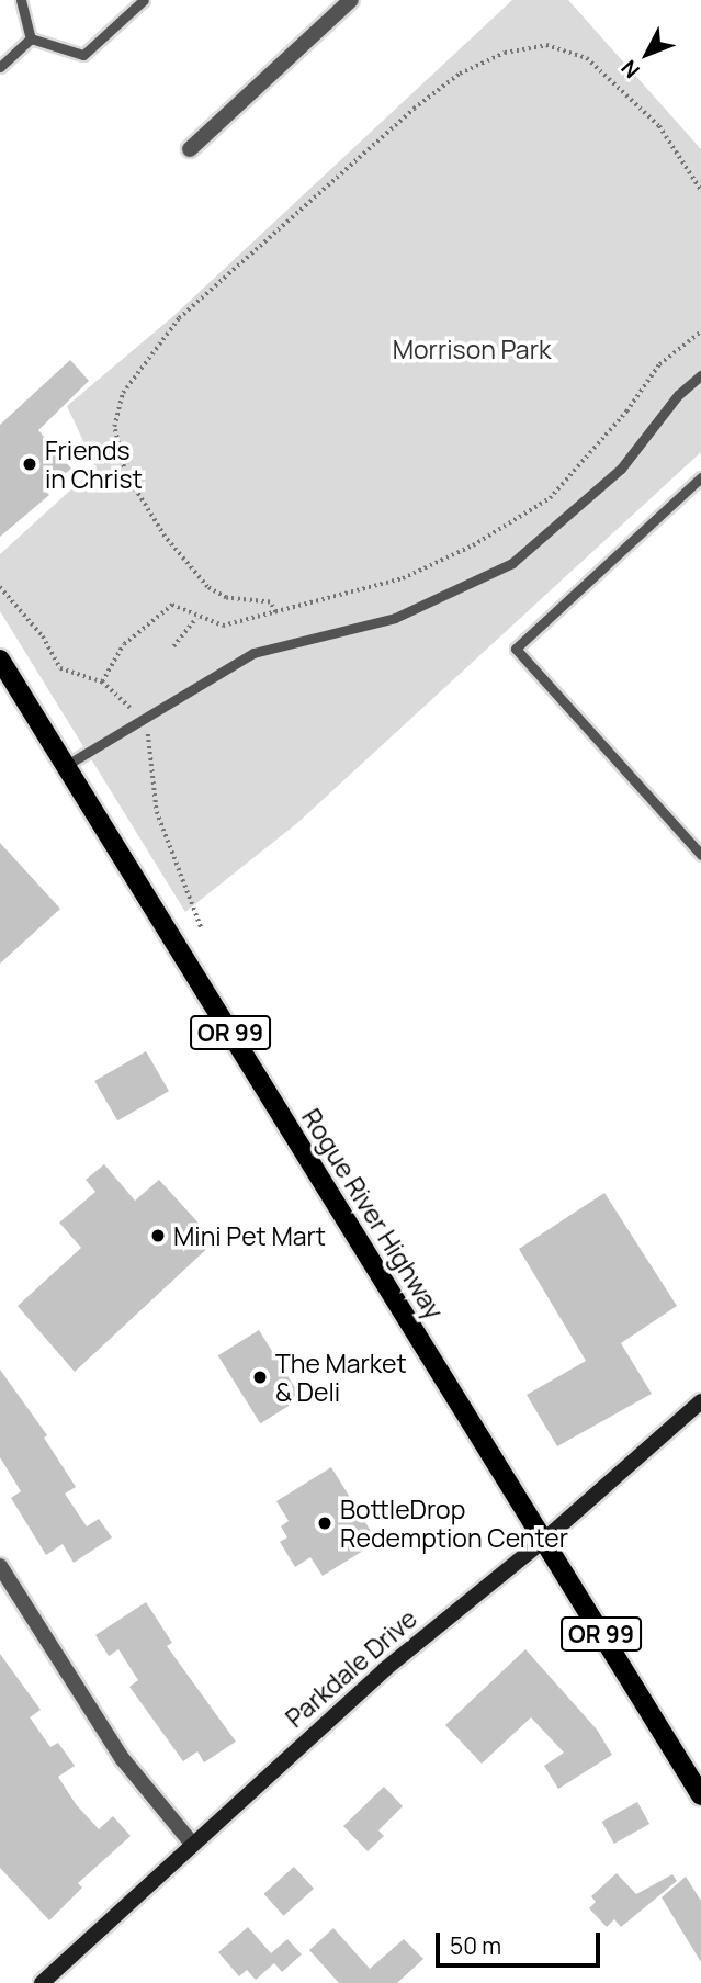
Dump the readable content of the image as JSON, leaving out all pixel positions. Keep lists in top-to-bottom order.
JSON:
{
  "streets": {
    "main road": ["OR 99", "Rogue River Highway", "Parkdale Drive"]
  },
  "crossings": [
    ["Rogue River Highway", "Parkdale Drive"]
  ],
  "parks": ["Morrison Park"],
  "places": [
    "Friends in Christ",
    "Mini Pet Mart",
    "The Market & Deli",
    "BottleDrop Redemption Center"
  ],
  "scale_bar": "50 m",
  "north": "bottom left"
}
